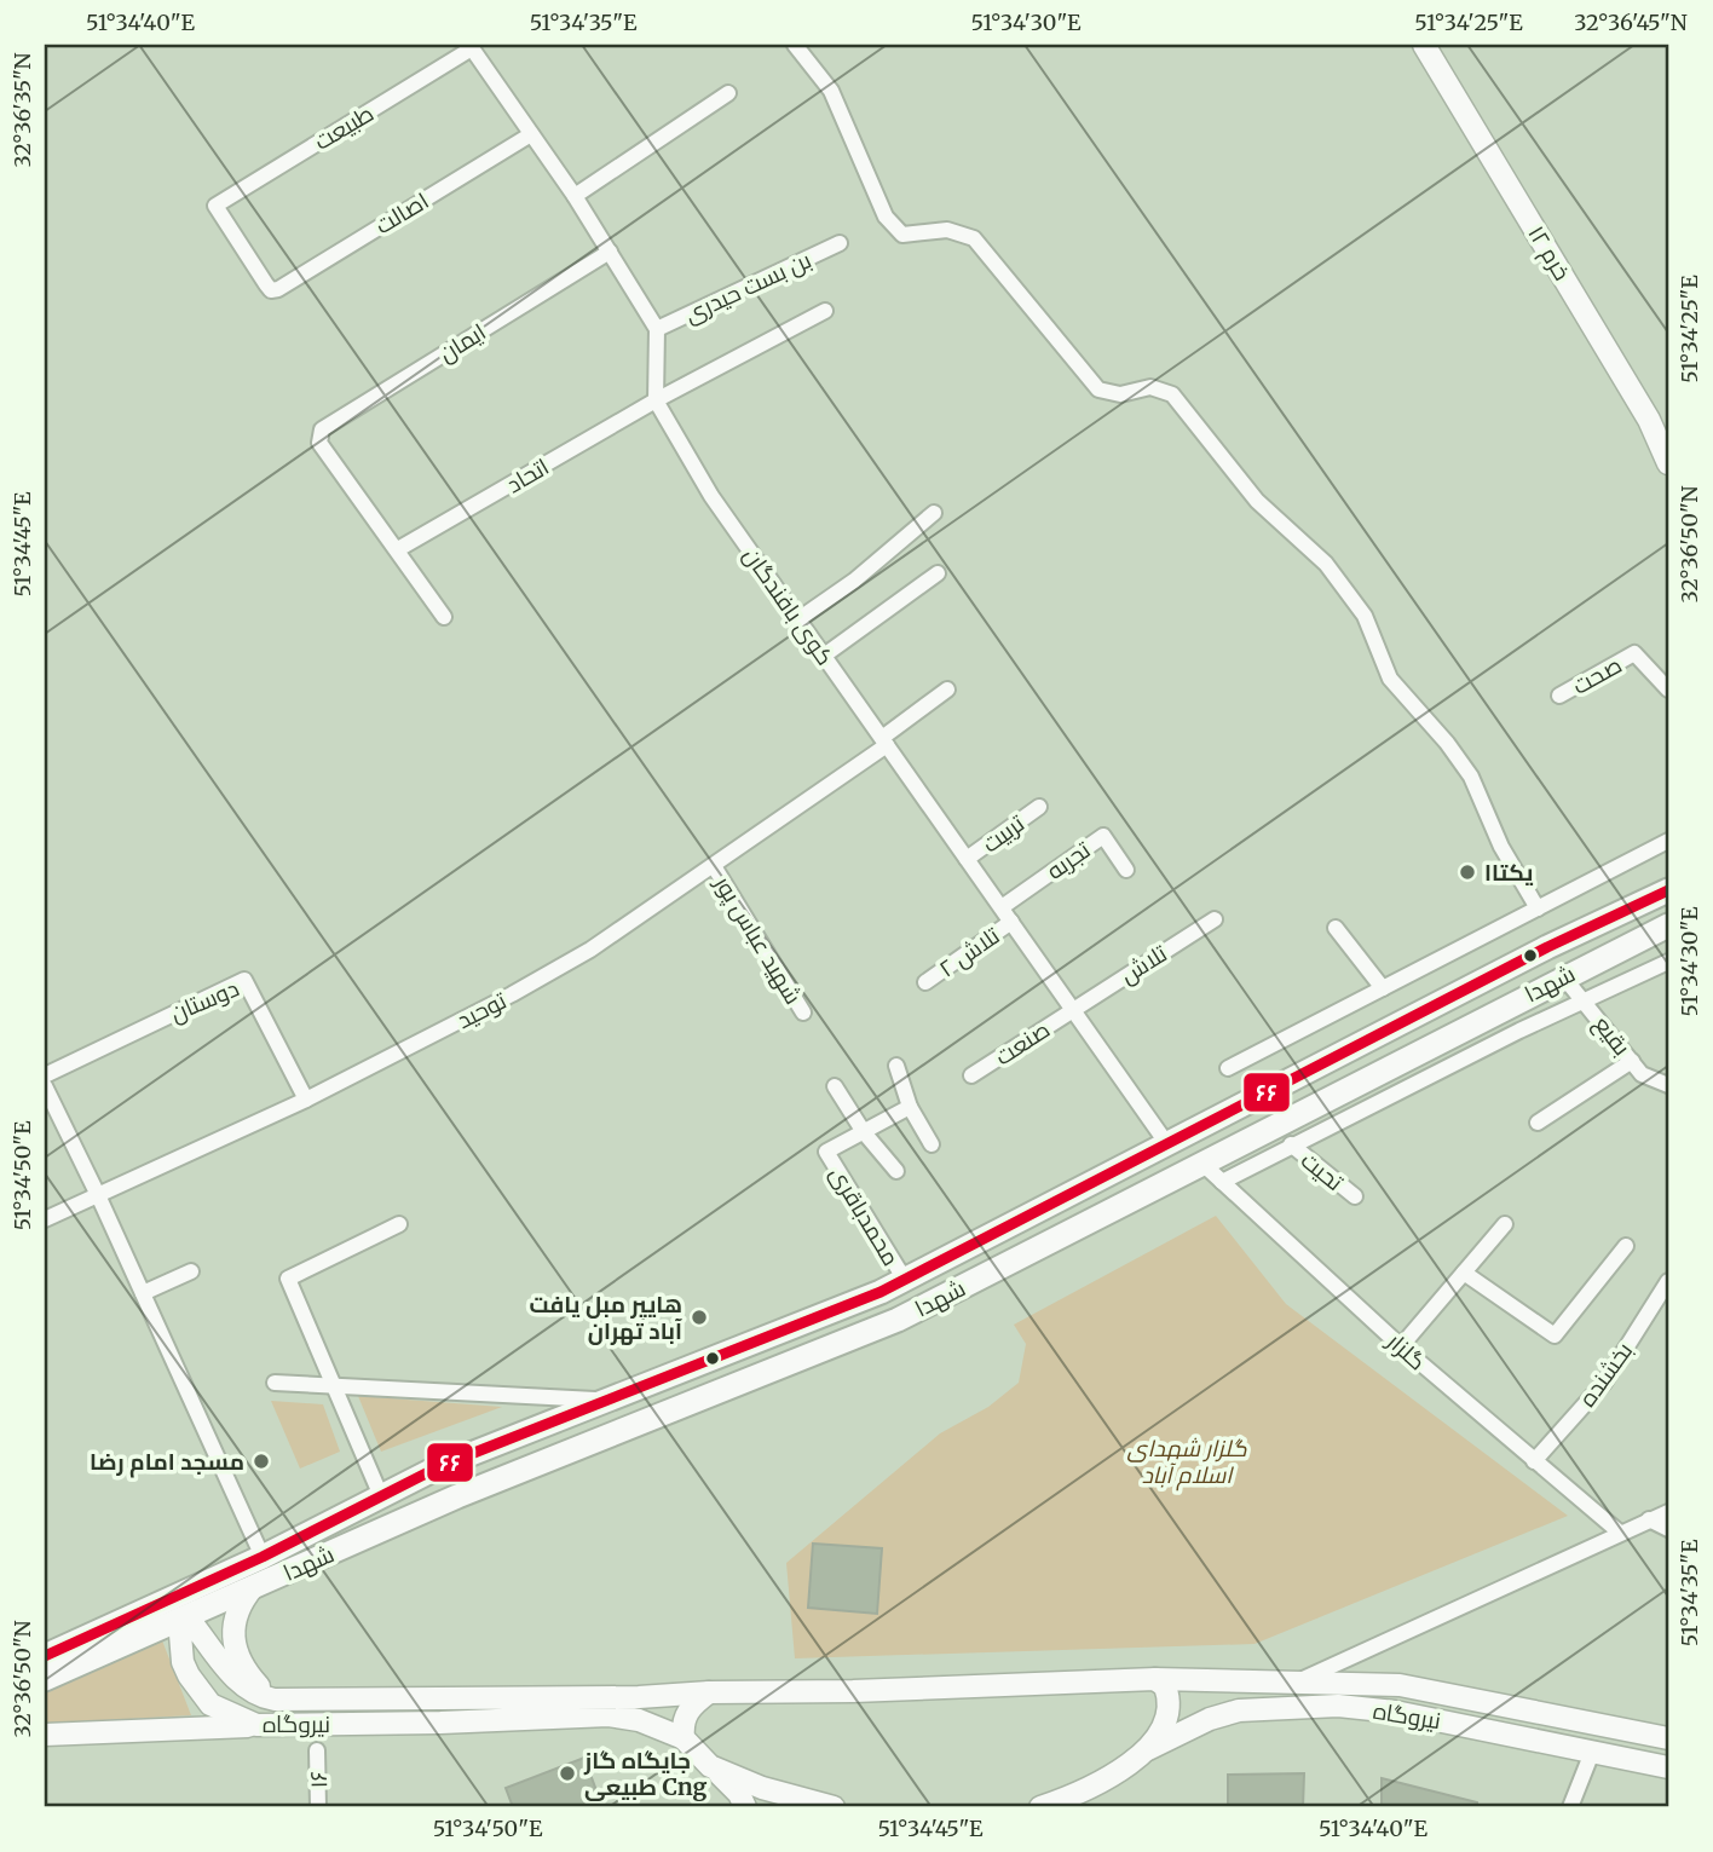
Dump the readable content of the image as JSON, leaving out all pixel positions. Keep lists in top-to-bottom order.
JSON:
{
  "streets": {
    "main road": ["خرم ۱۲", "شهدا", "نیروگاه"],
    "street": [
      "طبیعت",
      "اصالت",
      "بن بست حیدری",
      "ایمان",
      "اتحاد",
      "کوی بافندگان",
      "صحت",
      "تربیت",
      "تجربه",
      "شهید عباس پور",
      "تلاش ۲",
      "تلاش",
      "دوستان",
      "توحید",
      "بقیع",
      "صنعت",
      "تحیت",
      "محمدباقری",
      "گلزار",
      "بخشنده",
      "۱۶"
    ]
  },
  "crossings": [
    ["طبیعت", "اصالت"],
    ["ایمان", "اتحاد"],
    ["اتحاد", "کوی بافندگان"],
    ["کوی بافندگان", "تربیت"],
    ["کوی بافندگان", "تجربه"],
    ["کوی بافندگان", "تلاش ۲"],
    ["کوی بافندگان", "تلاش"],
    ["کوی بافندگان", "شهدا"],
    ["کوی بافندگان", "توحید"],
    ["کوی بافندگان", "صنعت"],
    ["شهید عباس پور", "توحید"],
    ["تلاش", "صنعت"],
    ["شهدا", "بقیع"],
    ["شهدا", "محمدباقری"],
    ["شهدا", "گلزار"],
    ["شهدا", "نیروگاه"],
    ["دوستان", "توحید"],
    ["گلزار", "بخشنده"]
  ],
  "parks": ["گلزار شهدای اسلام آباد"],
  "places": [
    "یکتاا",
    "هایپر مبل یافت آباد تهران",
    "مسجد امام رضا",
    "جایگاه گاز طبیعی Cng"
  ],
  "lines": ["transit line ۶۶"],
  "coordinates": [
    "51°34'40\"E",
    "51°34'35\"E",
    "51°34'30\"E",
    "51°34'25\"E",
    "32°36'45\"N",
    "32°36'35\"N",
    "51°34'45\"E",
    "32°36'50\"N",
    "51°34'50\"E"
  ]
}
